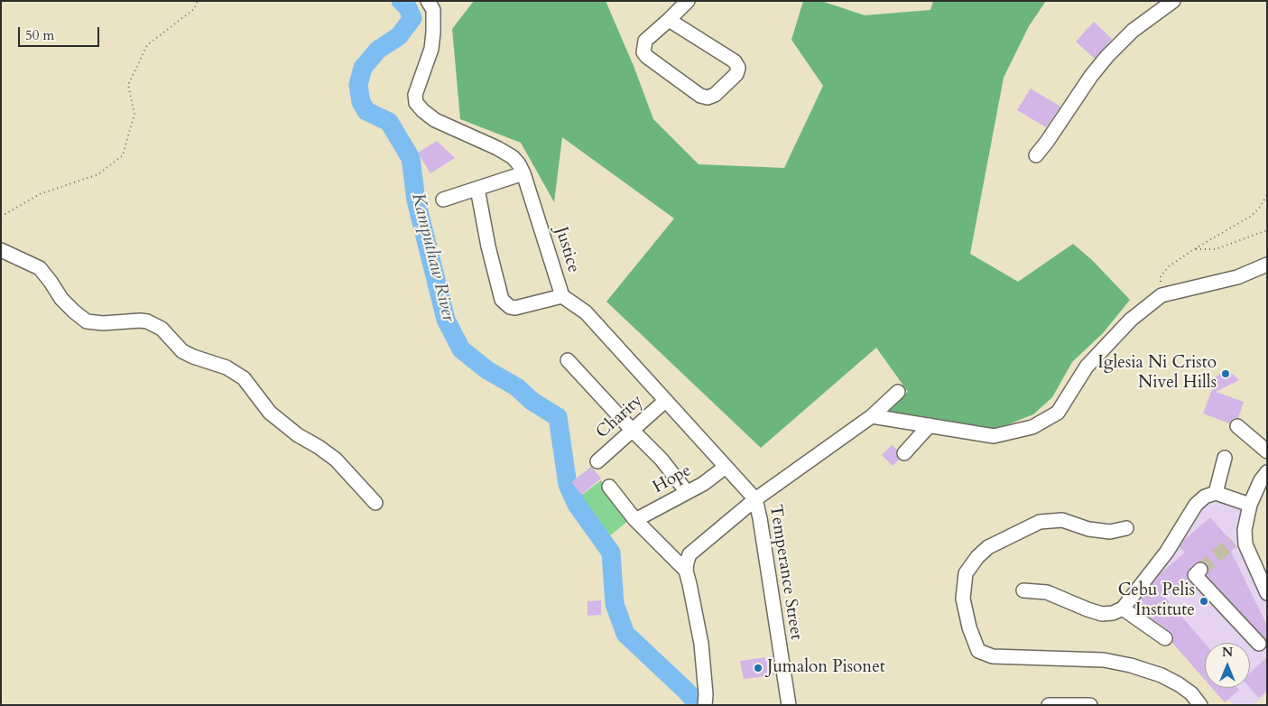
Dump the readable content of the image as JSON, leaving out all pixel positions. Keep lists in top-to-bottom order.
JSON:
{
  "streets": {
    "street": [
      "Justice",
      "Charity",
      "Hope",
      "Temperance Street"
    ]
  },
  "crossings": [
    ["Justice", "Charity"],
    ["Justice", "Hope"],
    ["Justice", "Temperance Street"]
  ],
  "water": ["Kamputhaw River"],
  "places": ["Iglesia Ni Cristo Nivel Hills", "Cebu Pelis Institute", "Jumalon Pisonet"],
  "scale_bar": "50 m",
  "north": "top"
}
